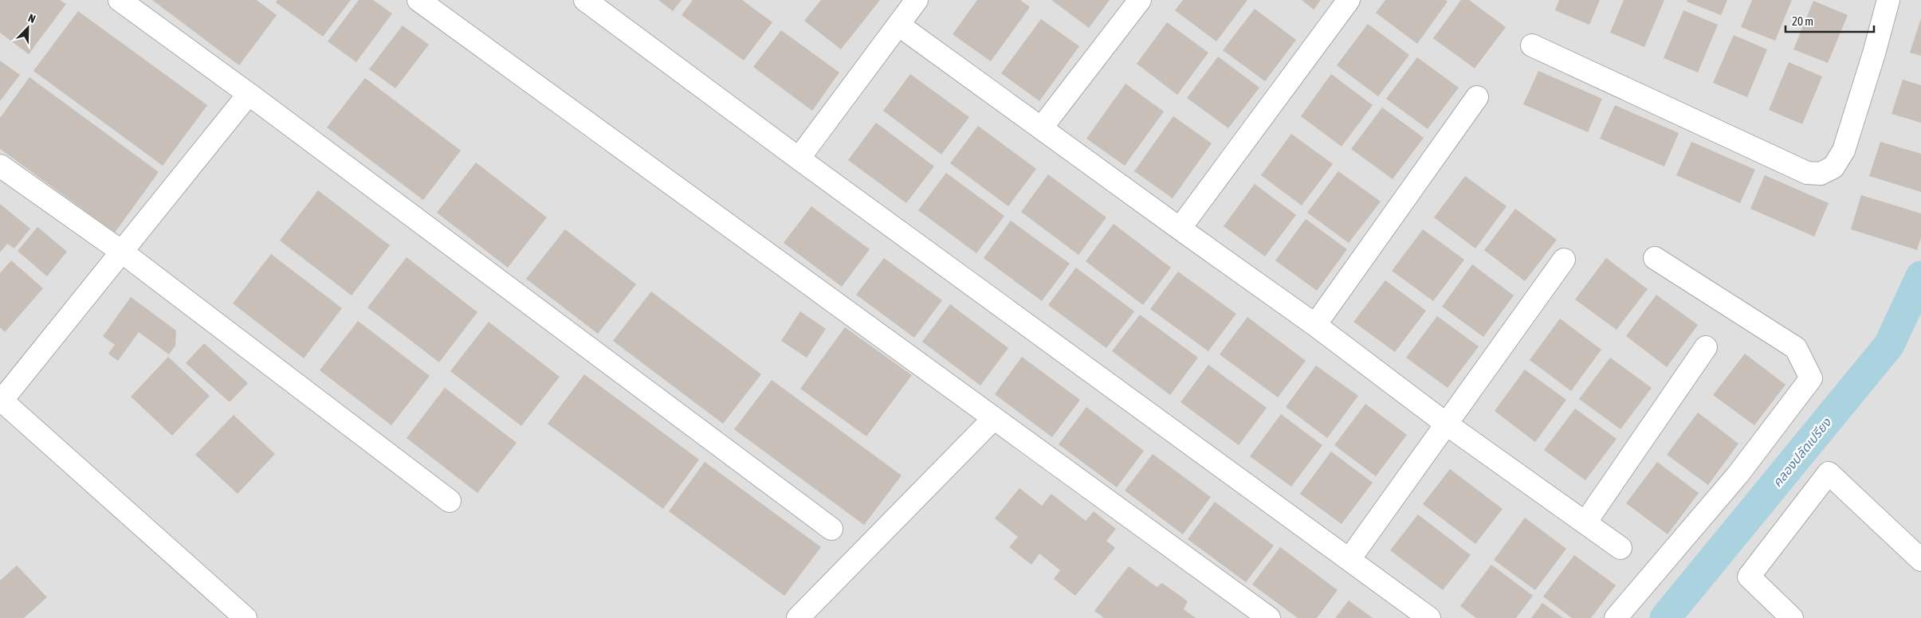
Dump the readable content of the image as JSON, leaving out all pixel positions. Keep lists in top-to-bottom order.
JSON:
{
  "water": ["คลองปลัดเปรียง"],
  "scale_bar": "20 m",
  "north": "top right"
}
